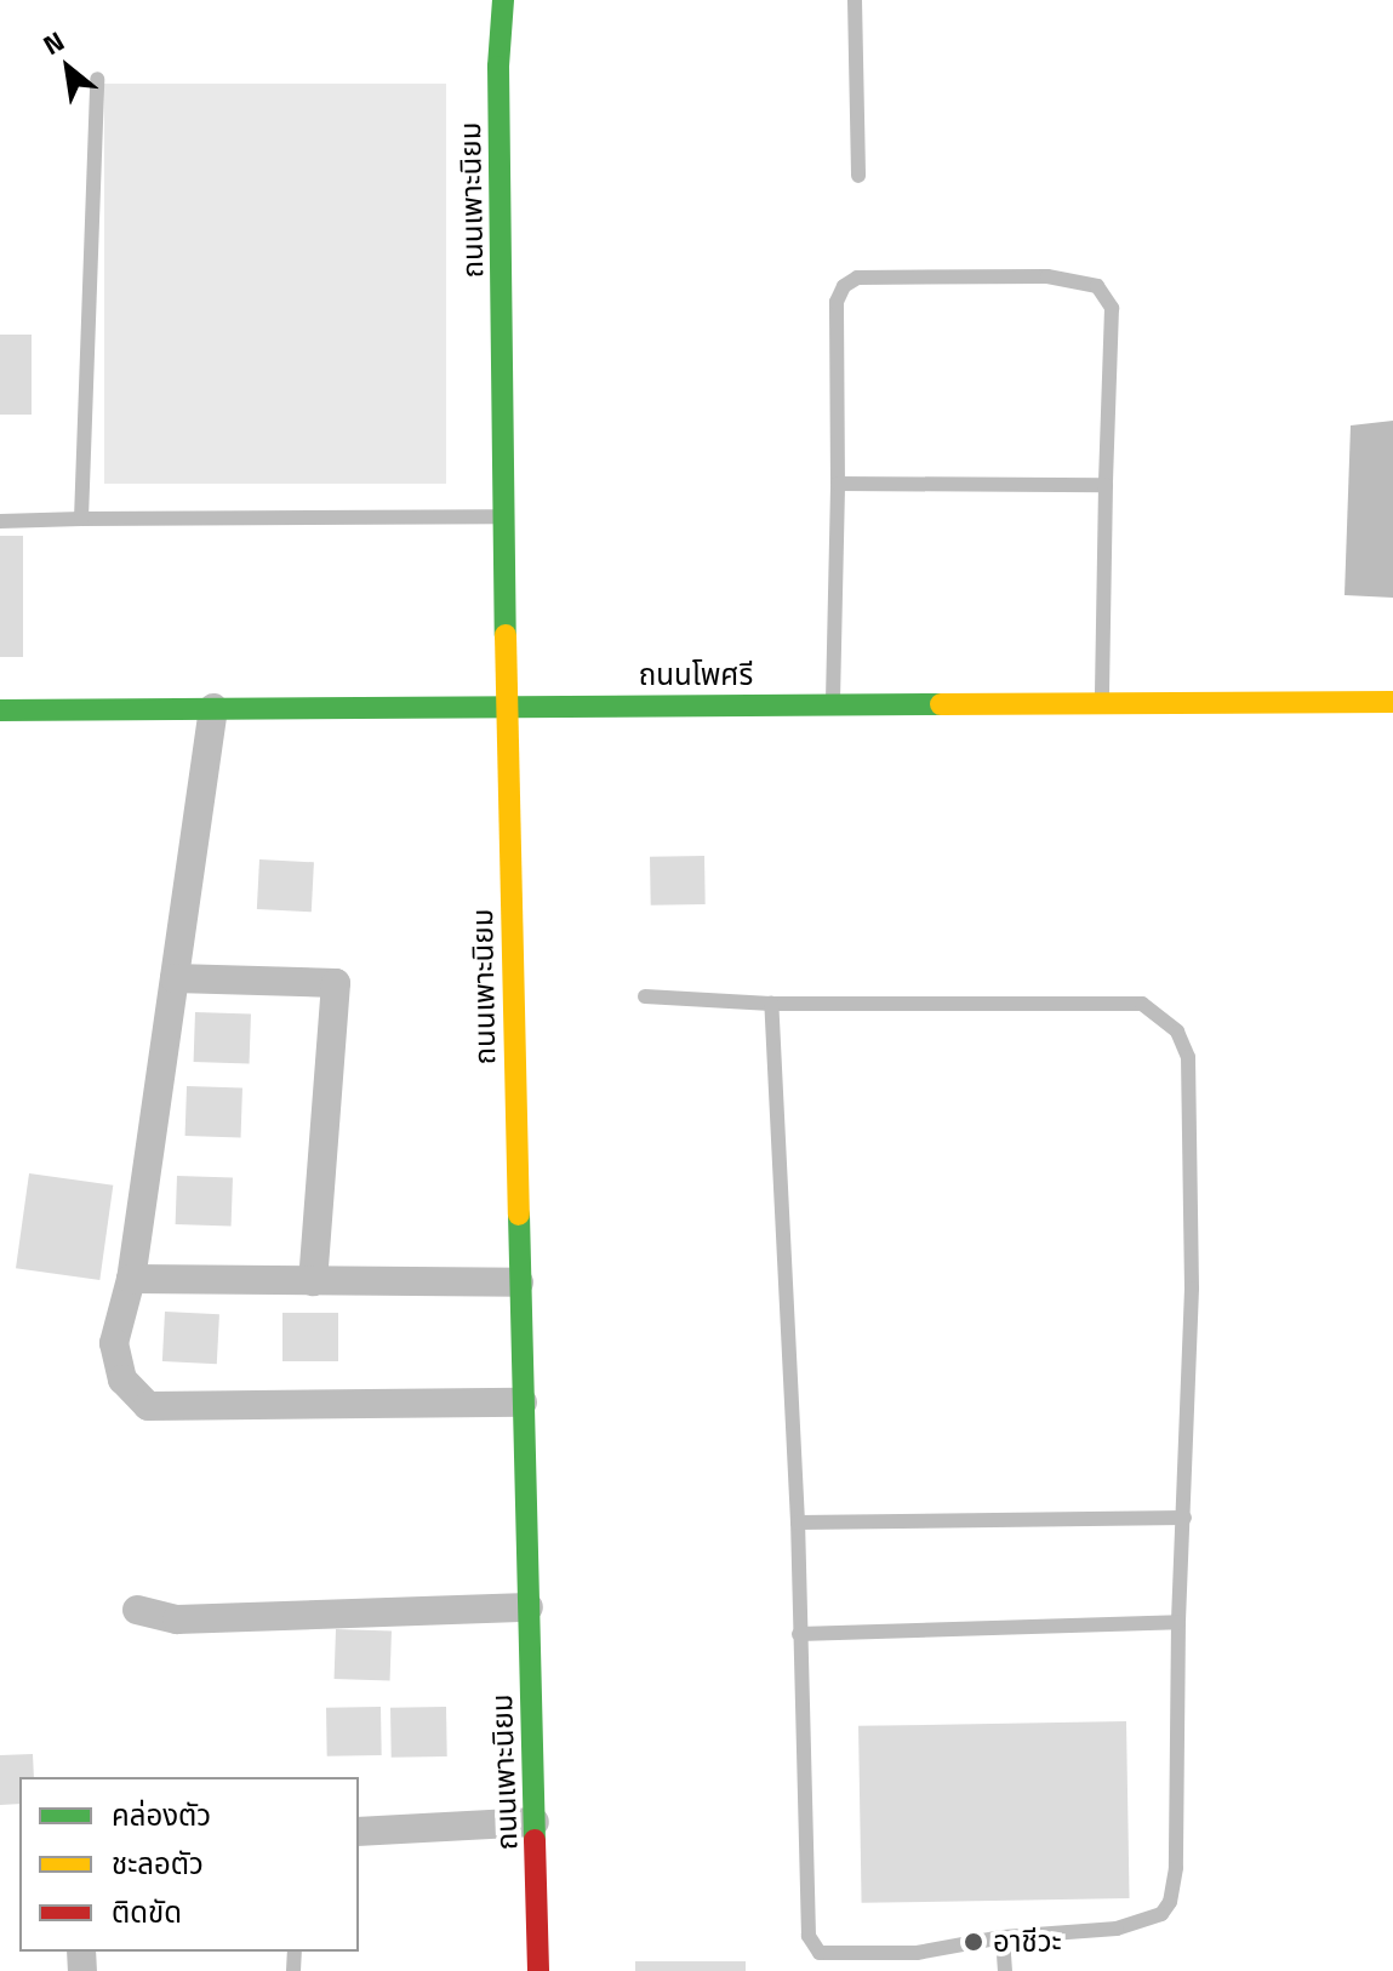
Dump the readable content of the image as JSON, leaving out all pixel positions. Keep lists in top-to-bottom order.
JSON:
{
  "streets": {
    "street": ["ถนนเพาะนิยม", "ถนนโพศรี"]
  },
  "crossings": [
    ["ถนนเพาะนิยม", "ถนนโพศรี"]
  ],
  "places": ["อาชีวะ"],
  "legend": ["คล่องตัว", "ชะลอตัว", "ติดขัด"],
  "north": "top left"
}
